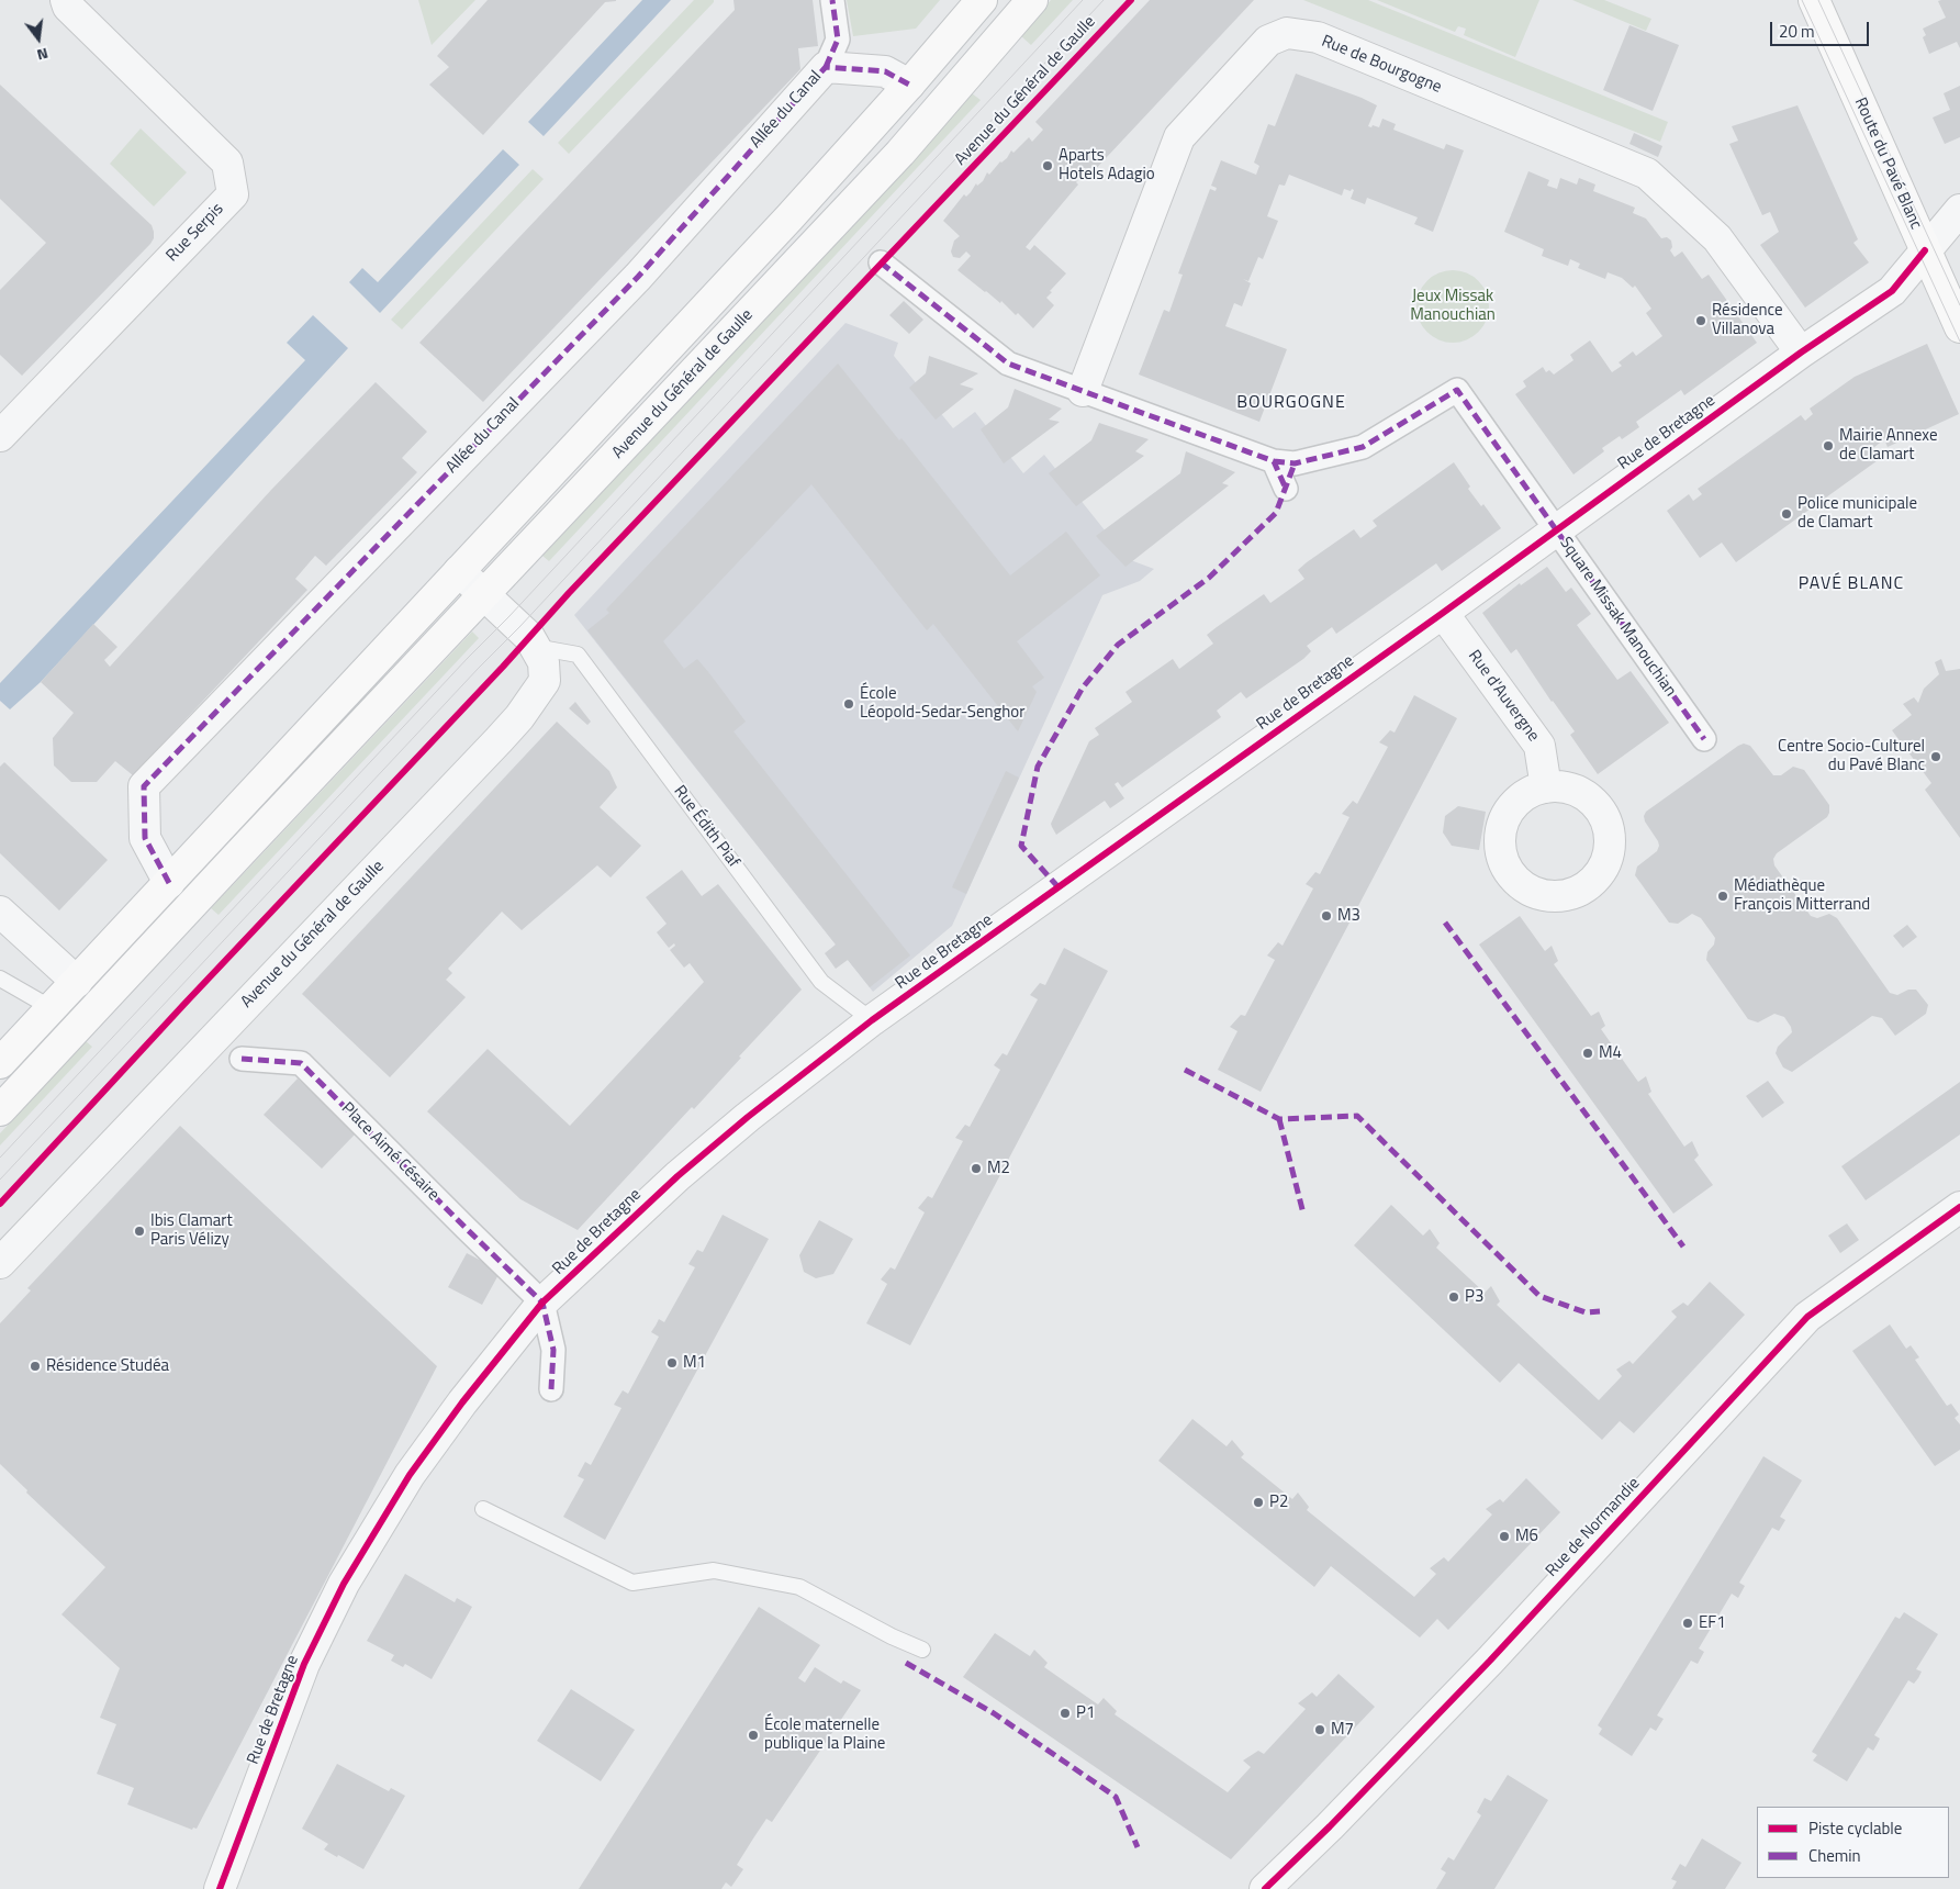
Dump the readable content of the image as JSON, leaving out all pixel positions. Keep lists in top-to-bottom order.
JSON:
{
  "streets": {
    "main road": ["Avenue du Général de Gaulle", "Route du Pavé Blanc"],
    "street": [
      "Rue de Bourgogne",
      "Allée du Canal",
      "Rue Serpis",
      "Rue de Bretagne",
      "Square Missak Manouchian",
      "Rue d'Auvergne",
      "Place Aimé Césaire",
      "Rue de Normandie"
    ],
    "lane": ["Rue Édith Piaf"]
  },
  "crossings": [
    ["Rue de Bourgogne", "Rue de Bretagne"],
    ["Avenue du Général de Gaulle", "Rue Édith Piaf"],
    ["Route du Pavé Blanc", "Rue de Bretagne"],
    ["Rue de Bretagne", "Square Missak Manouchian"],
    ["Rue de Bretagne", "Rue d'Auvergne"],
    ["Rue de Bretagne", "Rue Édith Piaf"],
    ["Rue de Bretagne", "Place Aimé Césaire"]
  ],
  "districts": ["BOURGOGNE", "PAVÉ BLANC"],
  "parks": ["Jeux Missak Manouchian"],
  "places": [
    "Aparts Hotels Adagio",
    "Résidence Villanova",
    "Mairie Annexe de Clamart",
    "Police municipale de Clamart",
    "École Léopold-Sedar-Senghor",
    "Centre Socio-Culturel du Pavé Blanc",
    "Médiathèque François Mitterrand",
    "M3",
    "M4",
    "M2",
    "Ibis Clamart Paris Vélizy",
    "P3",
    "M1",
    "Résidence Studéa",
    "P2",
    "M6",
    "EF1",
    "P1",
    "M7",
    "École maternelle publique la Plaine"
  ],
  "legend": ["Piste cyclable", "Chemin"],
  "scale_bar": "20 m",
  "north": "bottom"
}
